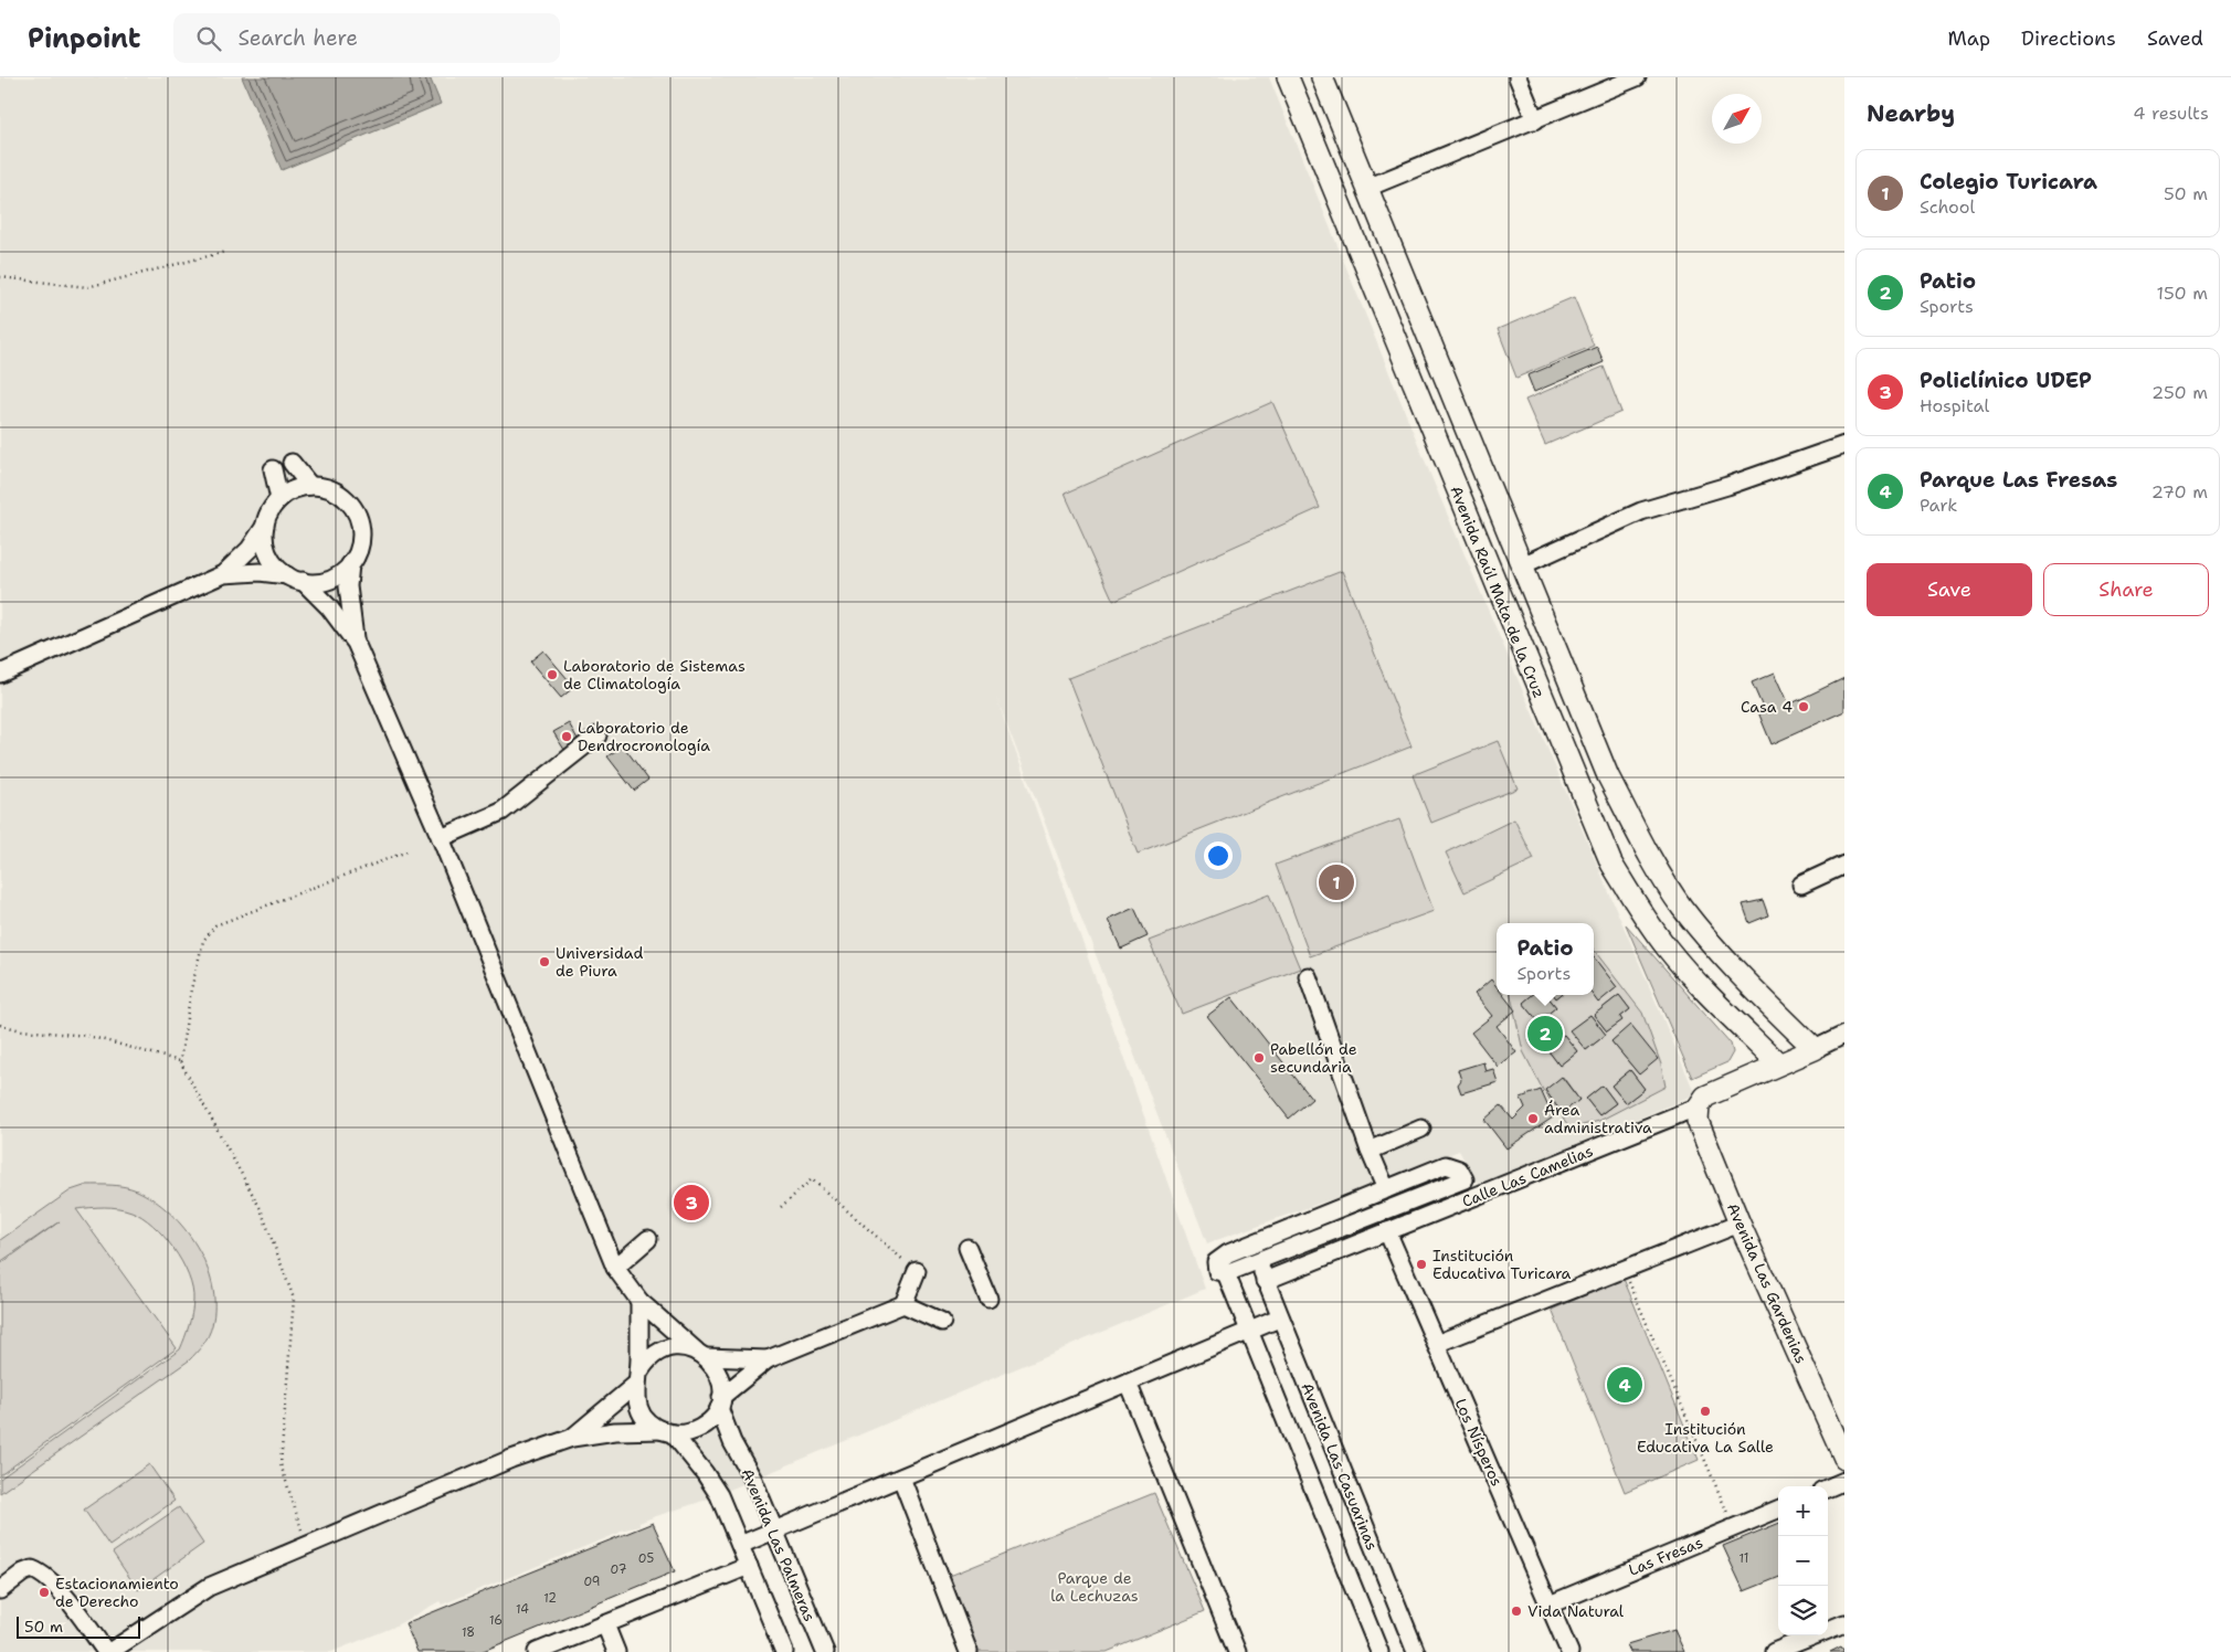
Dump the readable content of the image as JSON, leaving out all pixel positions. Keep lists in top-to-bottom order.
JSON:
{
  "streets": {
    "main road": ["Avenida Raúl Mata de la Cruz", "Calle Las Camelias", "Avenida Las Gardenias"],
    "street": [
      "Los Nísperos",
      "Avenida Las Casuarinas",
      "Avenida Las Palmeras",
      "Las Fresas"
    ]
  },
  "crossings": [
    ["Avenida Raúl Mata de la Cruz", "Calle Las Camelias"],
    ["Calle Las Camelias", "Avenida Las Gardenias"],
    ["Calle Las Camelias", "Los Nísperos"],
    ["Calle Las Camelias", "Avenida Las Casuarinas"],
    ["Los Nísperos", "Las Fresas"]
  ],
  "parks": ["Parque de la Lechuzas"],
  "places": [
    "Laboratorio de Sistemas de Climatología",
    "Casa 4",
    "Laboratorio de Dendrocronología",
    "Universidad de Piura",
    "Pabellón de secundaria",
    "Área administrativa",
    "Institución Educativa Turicara",
    "Institución Educativa La Salle",
    "Estacionamiento de Derecho",
    "Vida Natural"
  ],
  "house_numbers": [
    "05",
    "11",
    "07",
    "09",
    "12",
    "14",
    "16",
    "18"
  ],
  "scale_bar": "50 m",
  "north": "top right",
  "page": {
    "header": "Pinpoint",
    "search": "Search here",
    "nav": ["Map", "Directions", "Saved"],
    "heading": ["Nearby", "4 results"],
    "list": [
      {
        "mark": "1",
        "name": "Colegio Turicara",
        "note": "School",
        "value": "50 m"
      },
      {
        "mark": "2",
        "name": "Patio",
        "note": "Sports",
        "value": "150 m"
      },
      {
        "mark": "3",
        "name": "Policlínico UDEP",
        "note": "Hospital",
        "value": "250 m"
      },
      {
        "mark": "4",
        "name": "Parque Las Fresas",
        "note": "Park",
        "value": "270 m"
      }
    ],
    "buttons": ["Save", "Share"],
    "pins": [
      "1",
      "2",
      "3",
      "4"
    ],
    "popup": ["Patio", "Sports"],
    "map_buttons": ["+", "−"],
    "scale": "50 m"
  }
}
